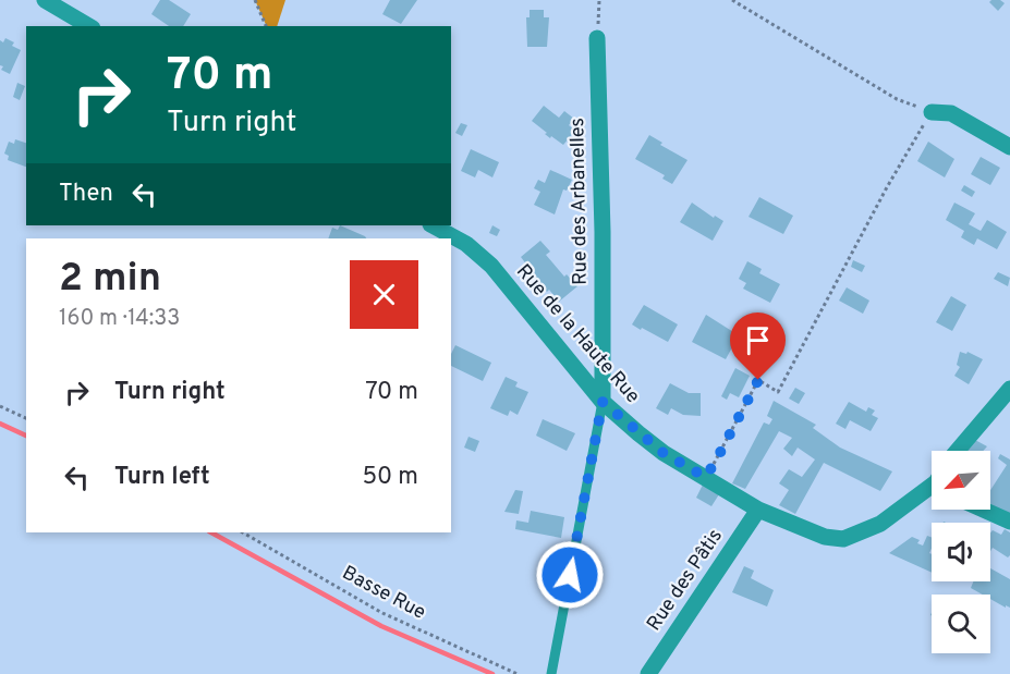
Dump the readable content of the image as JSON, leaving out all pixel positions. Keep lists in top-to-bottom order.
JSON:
{
  "streets": {
    "street": ["Rue des Arbanelles", "Rue de la Haute Rue", "Rue des Pâtis"],
    "path": ["Basse Rue"]
  },
  "crossings": [
    ["Rue des Arbanelles", "Rue de la Haute Rue"],
    ["Rue de la Haute Rue", "Rue des Pâtis"]
  ],
  "north": "bottom left",
  "page": {
    "turn": ["70 m", "Turn right"],
    "then": "Then",
    "heading": ["2 min", "160 m · 14:33"],
    "list": [
      {
        "name": "Turn right",
        "value": "70 m"
      },
      {
        "name": "Turn left",
        "value": "50 m"
      }
    ]
  }
}
